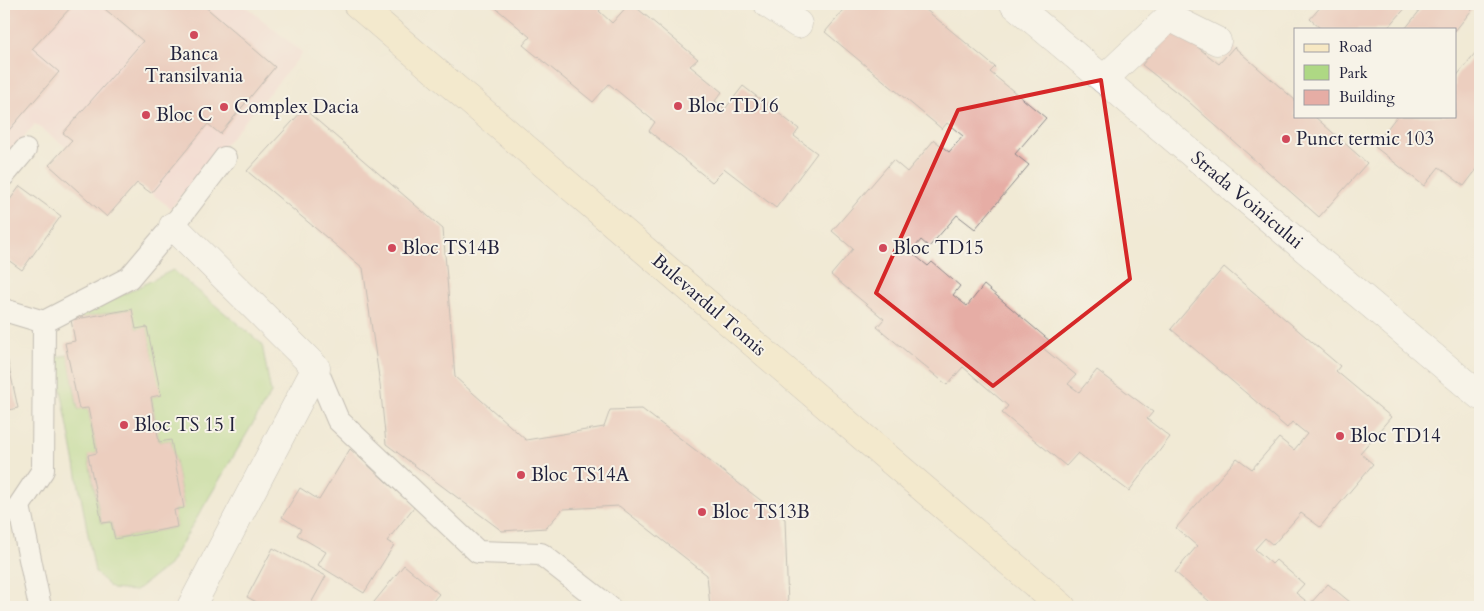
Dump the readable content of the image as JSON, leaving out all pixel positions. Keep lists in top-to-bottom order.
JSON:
{
  "streets": {
    "main road": ["Bulevardul Tomis"],
    "street": ["Strada Voinicului"]
  },
  "places": [
    "Banca Transilvania",
    "Bloc TD16",
    "Complex Dacia",
    "Bloc C",
    "Punct termic 103",
    "Bloc TS14B",
    "Bloc TD15",
    "Bloc TS 15 I",
    "Bloc TD14",
    "Bloc TS14A",
    "Bloc TS13B"
  ],
  "legend": ["Road", "Park", "Building"]
}
